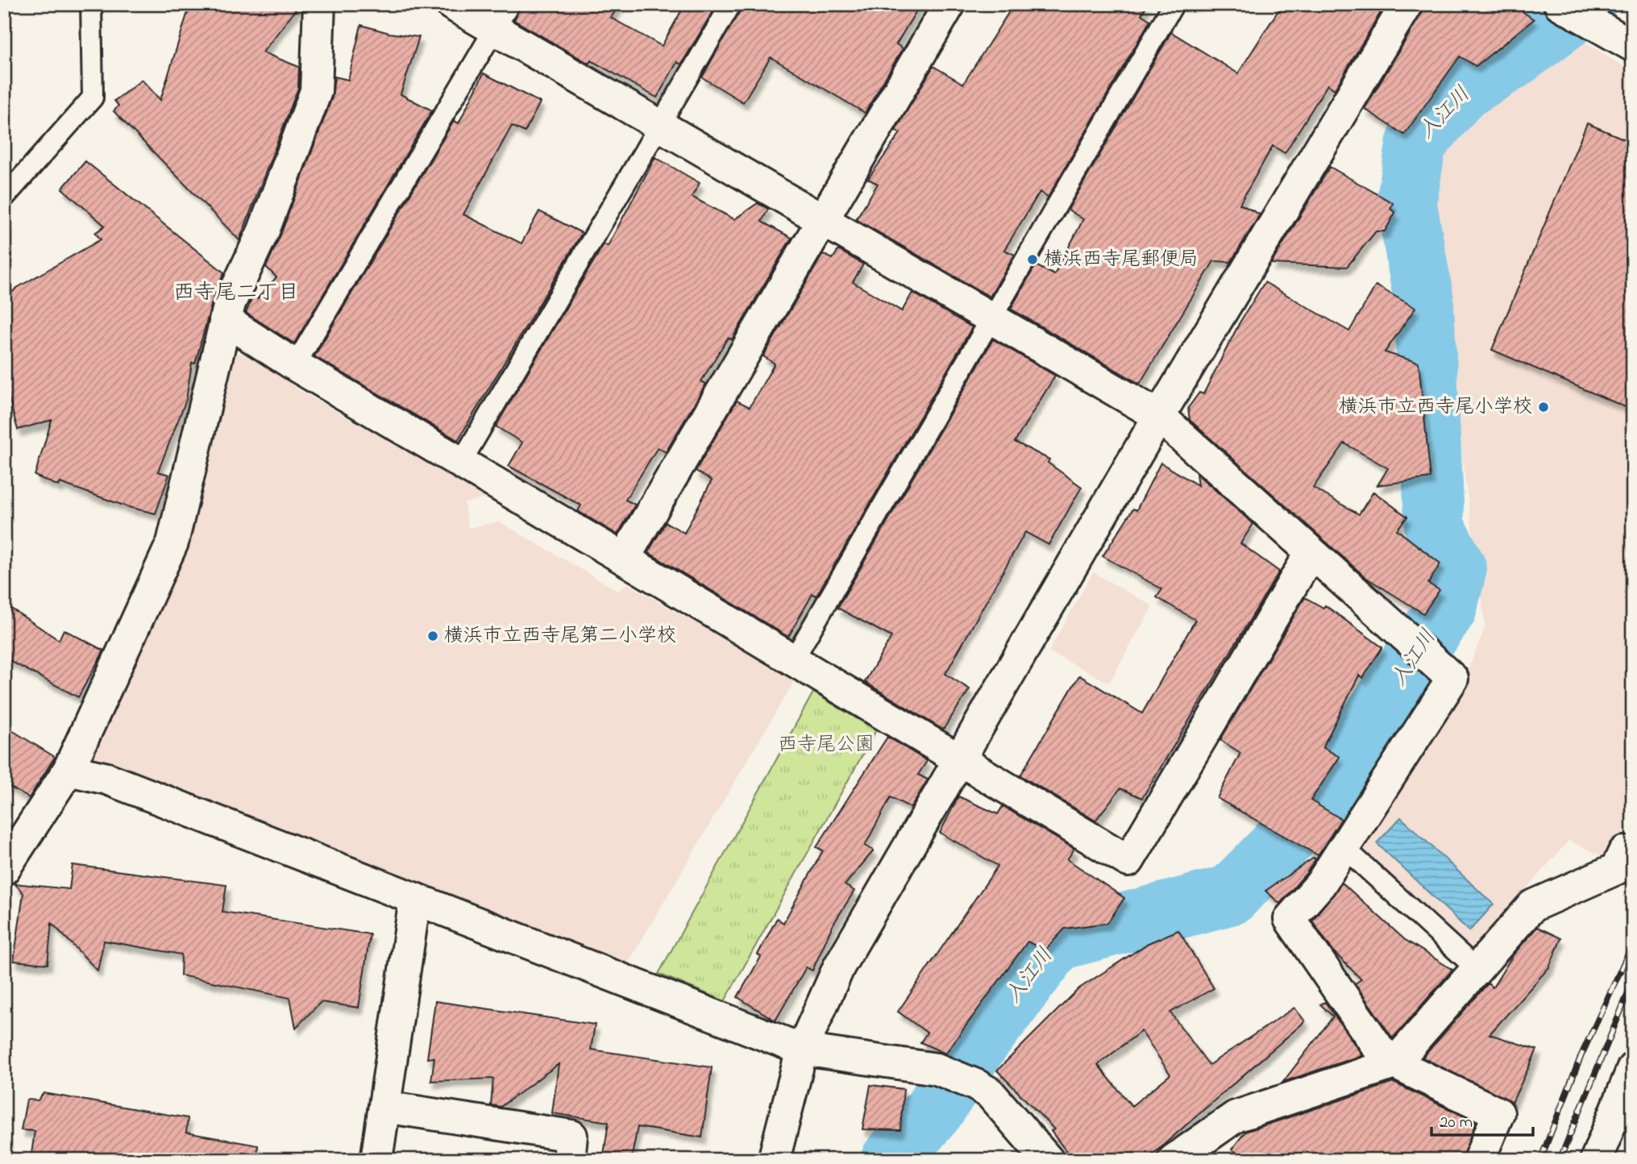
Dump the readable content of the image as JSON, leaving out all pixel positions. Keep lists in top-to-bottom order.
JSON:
{
  "districts": ["西寺尾二丁目"],
  "water": ["入江川"],
  "parks": ["西寺尾公園"],
  "places": ["横浜西寺尾郵便局", "横浜市立西寺尾小学校", "横浜市立西寺尾第二小学校"],
  "scale_bar": "20 m"
}
